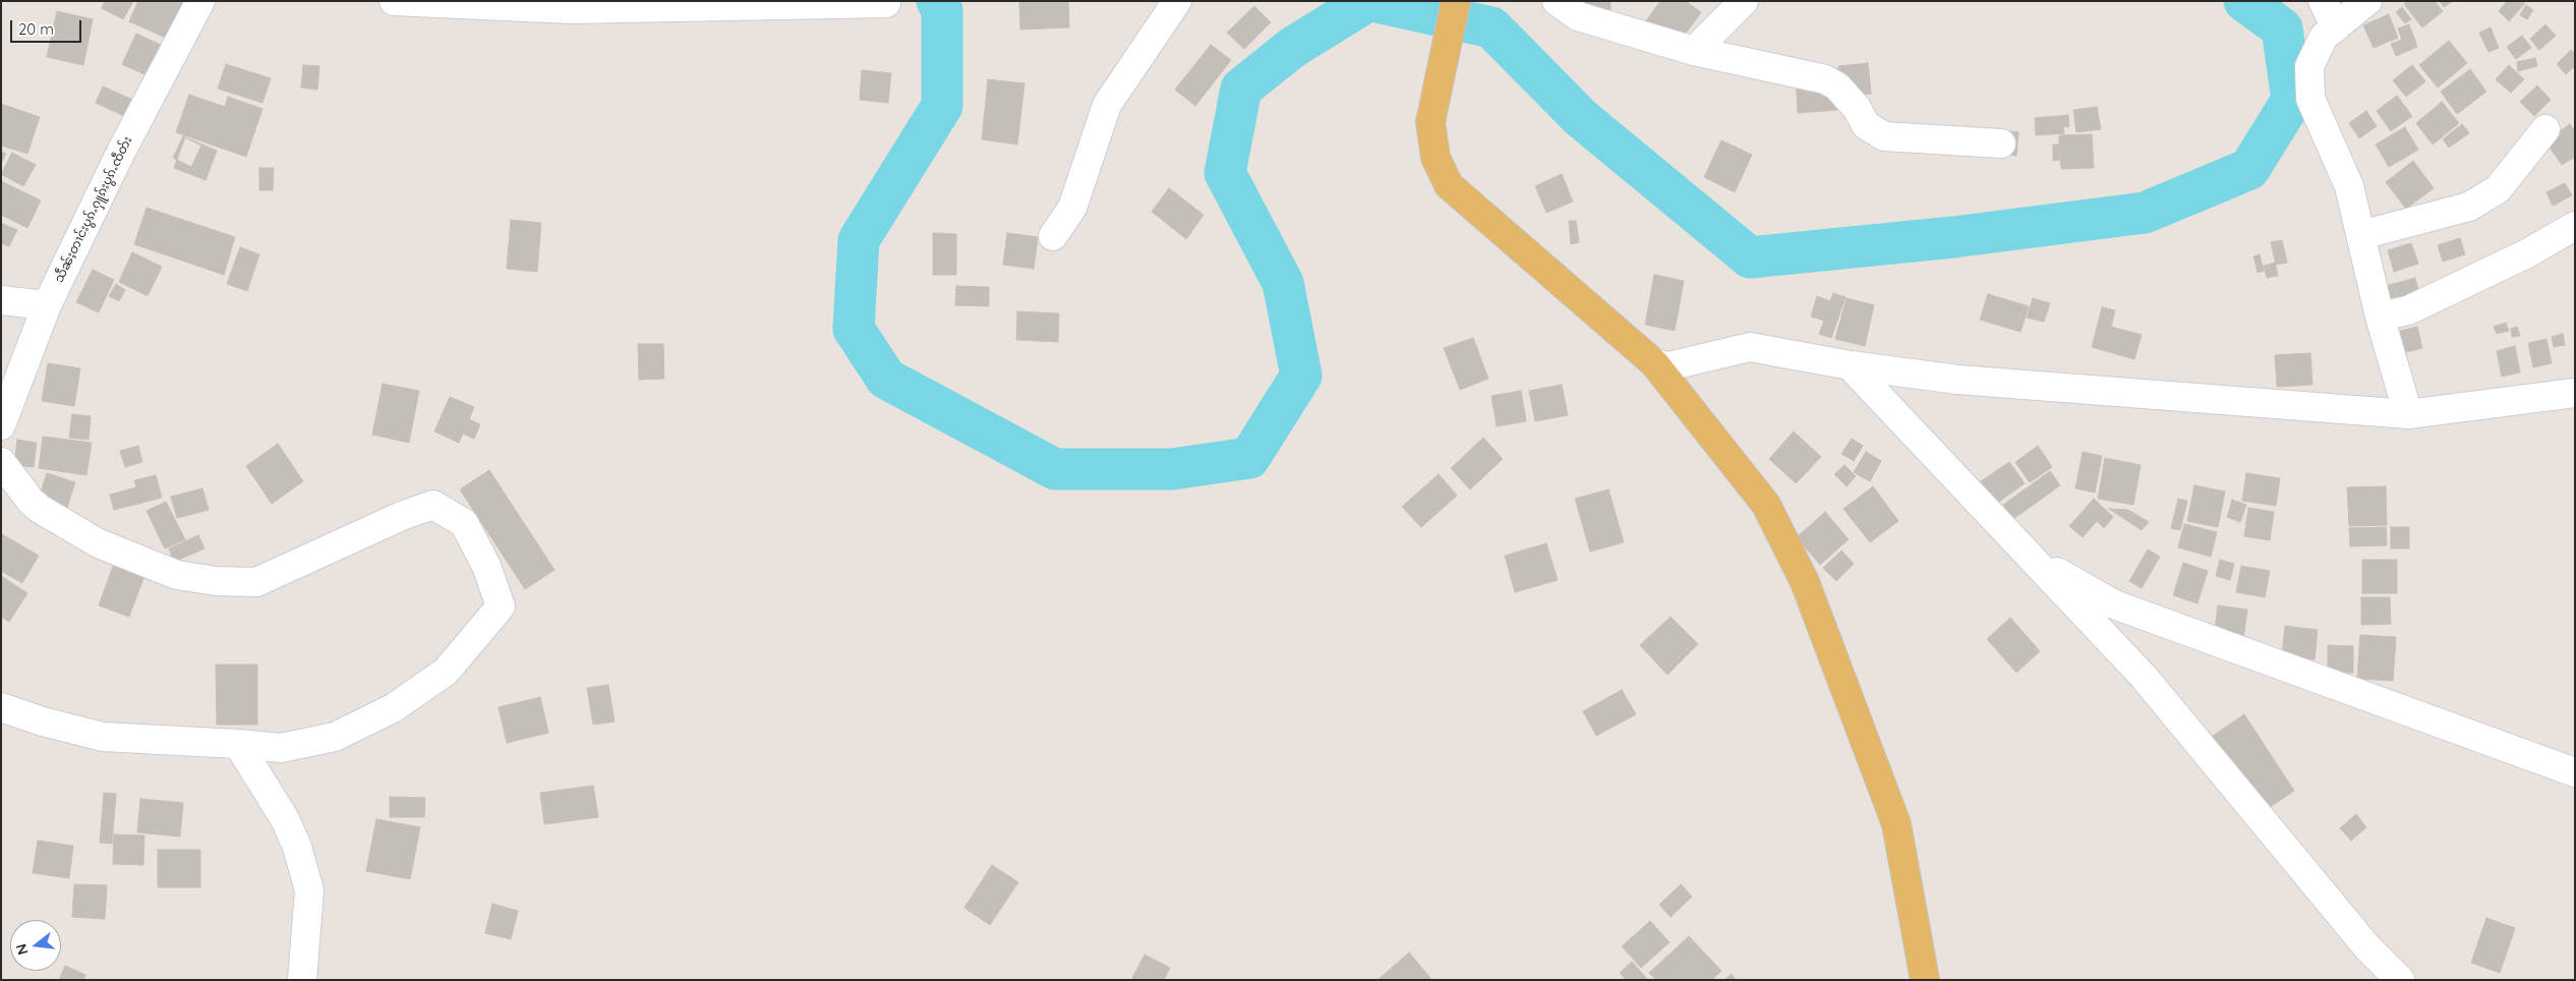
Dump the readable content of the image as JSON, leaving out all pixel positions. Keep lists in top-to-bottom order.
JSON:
{
  "streets": {
    "street": ["သဵၼ်ႈတၢင်းပွၵ်ႉႁူၵ်းပွၵ်ႉၸဵတ်း"]
  },
  "scale_bar": "20 m",
  "north": "left"
}
